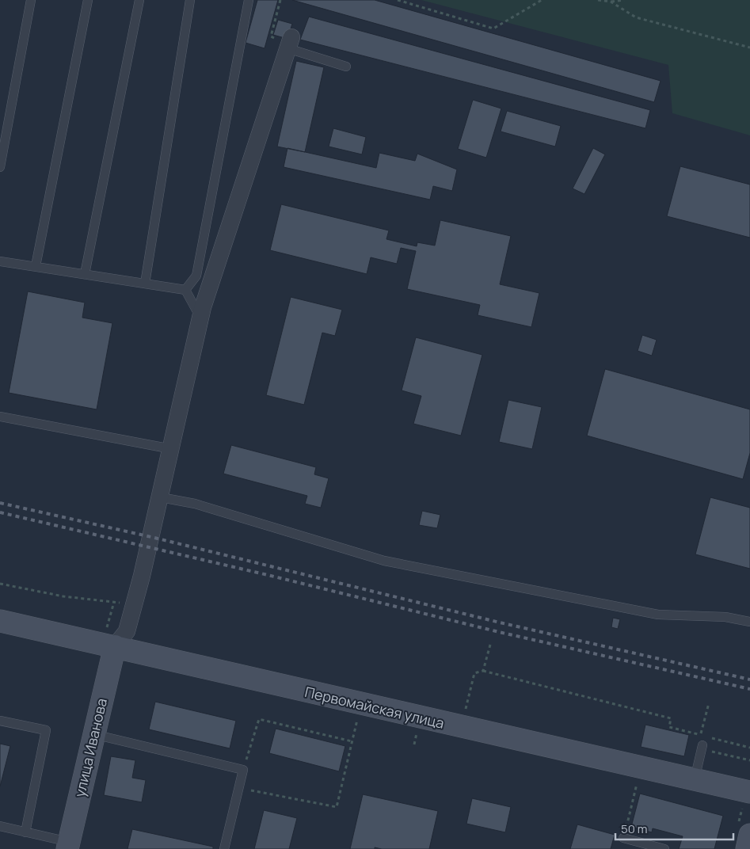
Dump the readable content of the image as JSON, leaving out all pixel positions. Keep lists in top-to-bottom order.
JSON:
{
  "streets": {
    "street": ["Первомайская улица", "улица Иванова"]
  },
  "crossings": [
    ["Первомайская улица", "улица Иванова"]
  ],
  "scale_bar": "50 m"
}
